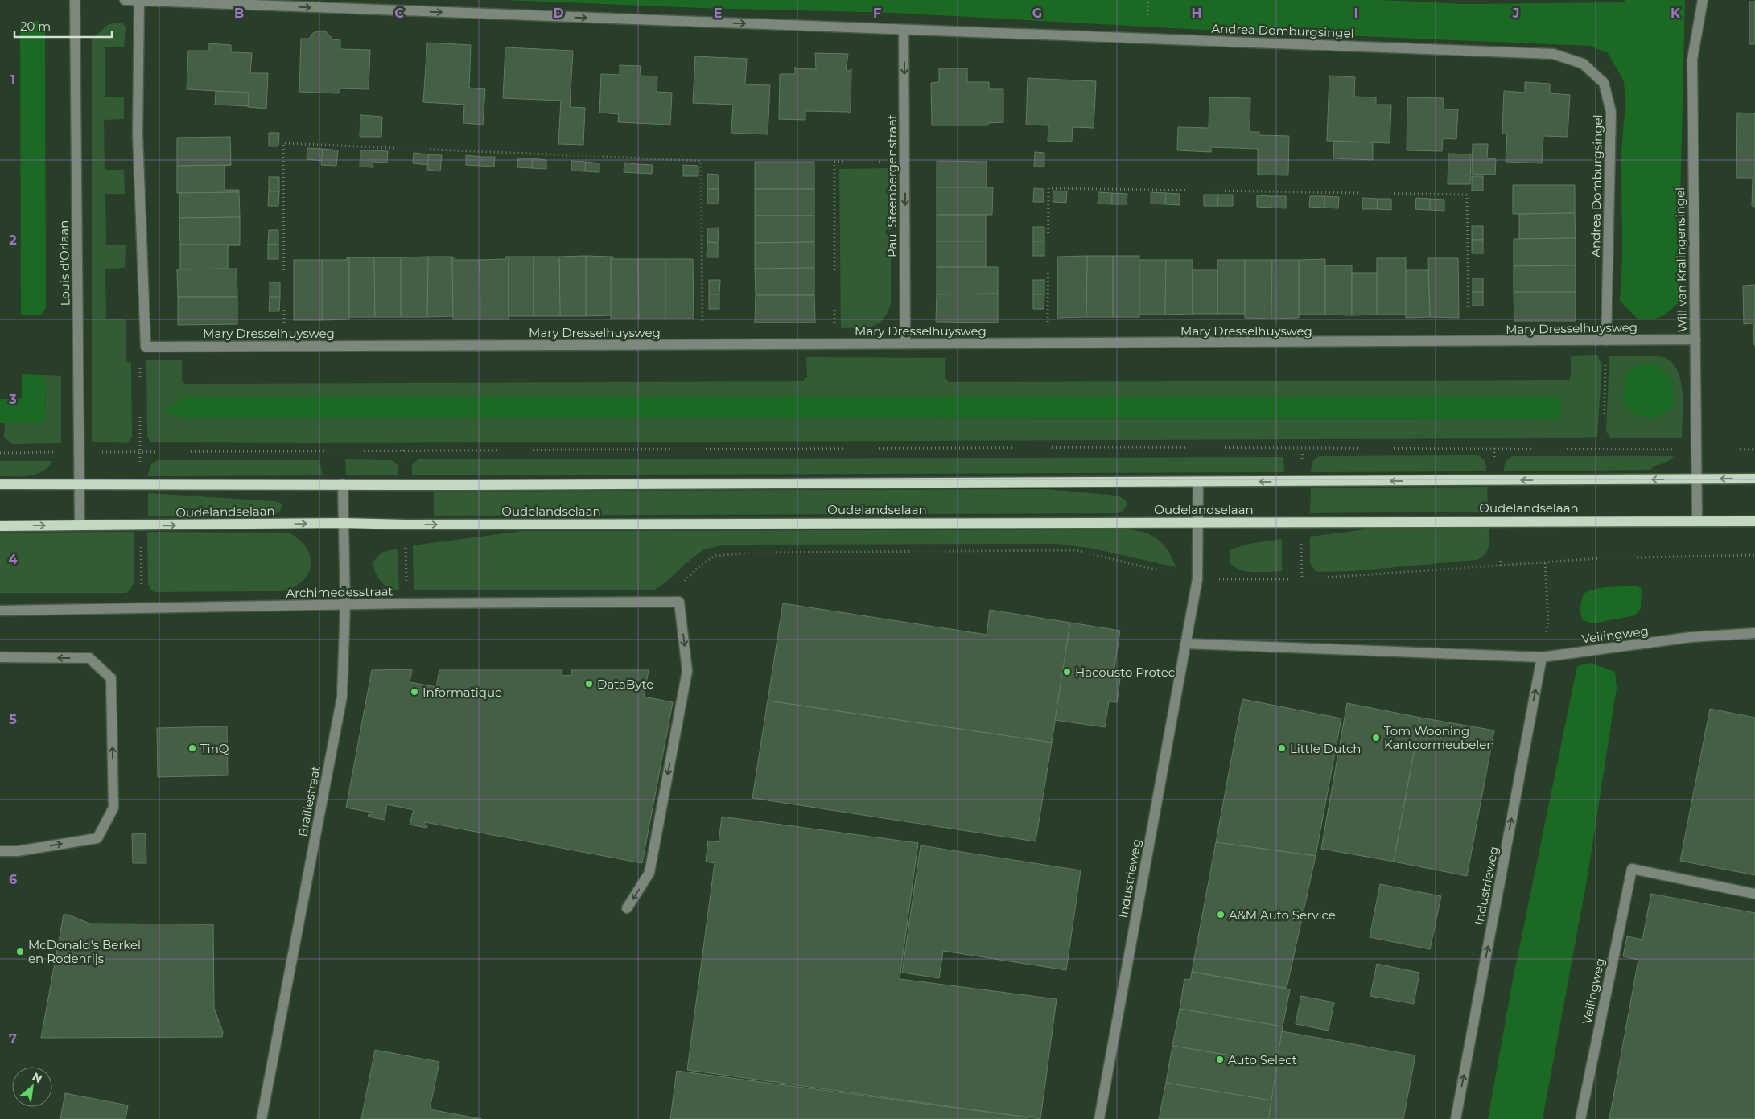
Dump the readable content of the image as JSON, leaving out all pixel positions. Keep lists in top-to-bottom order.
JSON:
{
  "streets": {
    "main road": ["Oudelandselaan"],
    "street": [
      "Andrea Domburgsingel",
      "Paul Steenbergenstraat",
      "Will van Kralingensingel",
      "Louis d'Orlaan",
      "Mary Dresselhuysweg",
      "Archimedesstraat",
      "Veilingweg",
      "Braillestraat",
      "Industrieweg"
    ]
  },
  "crossings": [
    ["Andrea Domburgsingel", "Paul Steenbergenstraat"],
    ["Andrea Domburgsingel", "Mary Dresselhuysweg"],
    ["Paul Steenbergenstraat", "Mary Dresselhuysweg"],
    ["Will van Kralingensingel", "Mary Dresselhuysweg"],
    ["Will van Kralingensingel", "Oudelandselaan"],
    ["Louis d'Orlaan", "Oudelandselaan"],
    ["Oudelandselaan", "Braillestraat"],
    ["Oudelandselaan", "Industrieweg"],
    ["Archimedesstraat", "Braillestraat"],
    ["Veilingweg", "Industrieweg"]
  ],
  "one_way": ["Andrea Domburgsingel", "Paul Steenbergenstraat", "Industrieweg"],
  "places": [
    "Hacousto Protec",
    "DataByte",
    "Informatique",
    "Tom Wooning Kantoormeubelen",
    "TinQ",
    "Little Dutch",
    "A&M Auto Service",
    "McDonald's Berkel en Rodenrijs",
    "Auto Select"
  ],
  "scale_bar": "20 m",
  "north": "top right",
  "grid": {
    "columns": [
      "B",
      "C",
      "D",
      "E",
      "F",
      "G",
      "H",
      "I",
      "J",
      "K"
    ],
    "rows": [
      "1",
      "2",
      "3",
      "4",
      "5",
      "6",
      "7"
    ]
  }
}
